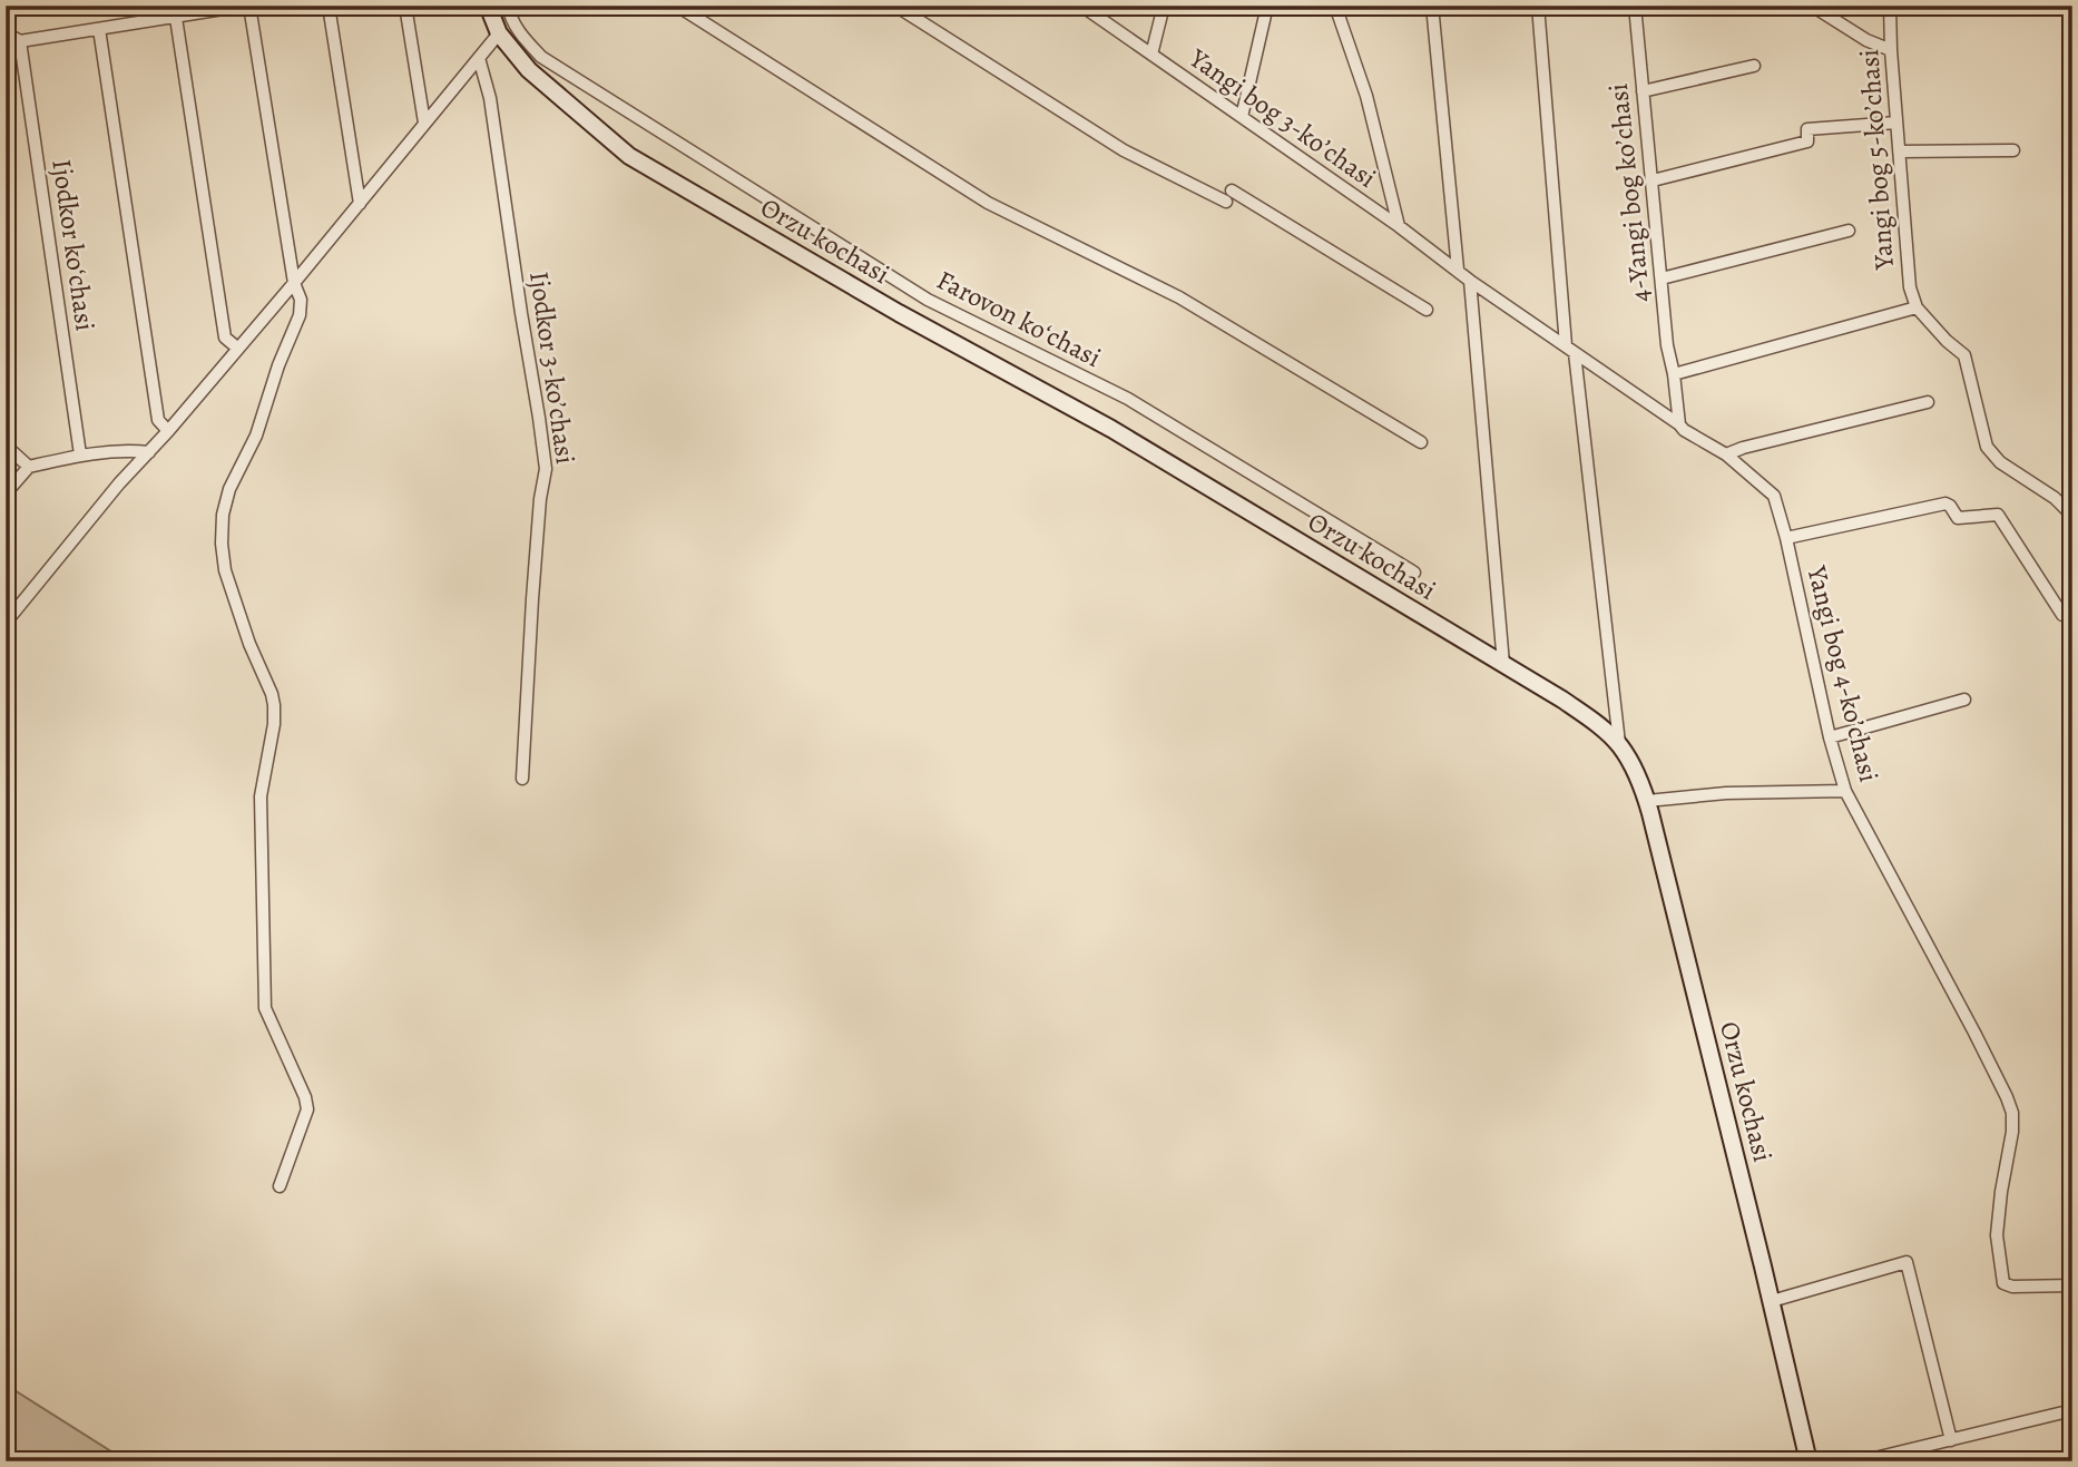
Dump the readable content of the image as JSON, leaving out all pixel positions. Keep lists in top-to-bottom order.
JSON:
{
  "streets": {
    "main road": ["Orzu kochasi"],
    "street": [
      "Yangi bog 3-koʼchasi",
      "Yangi bog 5-koʼchasi",
      "4-Yangi bog koʼchasi",
      "Ijodkor koʻchasi",
      "Farovon koʻchasi",
      "Ijodkor 3-koʼchasi",
      "Yangi bog 4-koʼchasi"
    ]
  },
  "crossings": [
    ["Yangi bog 3-koʼchasi", "Yangi bog 4-koʼchasi"],
    ["4-Yangi bog koʼchasi", "Yangi bog 4-koʼchasi"]
  ]
}
